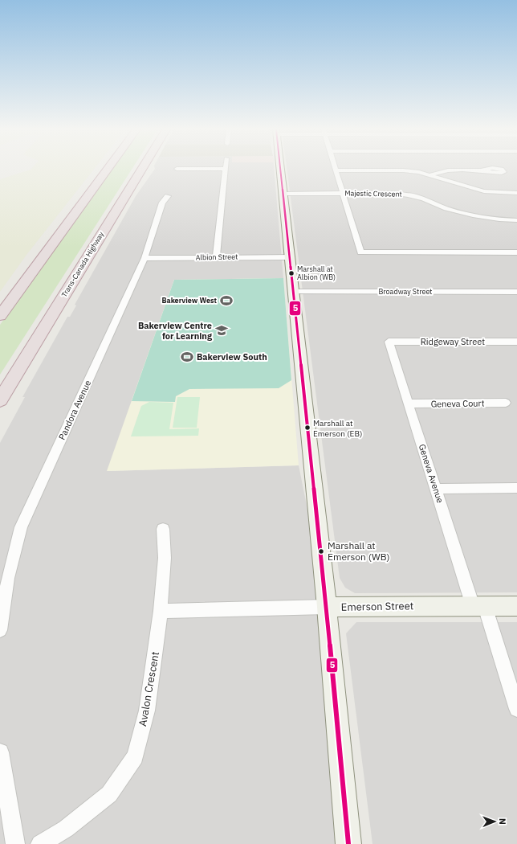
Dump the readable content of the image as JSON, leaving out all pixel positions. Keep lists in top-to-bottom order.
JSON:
{
  "streets": {
    "highway": ["Trans-Canada Highway"],
    "main road": ["Emerson Street"],
    "street": [
      "Majestic Crescent",
      "Albion Street",
      "Broadway Street",
      "Ridgeway Street",
      "Geneva Court",
      "Pandora Avenue",
      "Geneva Avenue",
      "Avalon Crescent"
    ]
  },
  "crossings": [
    ["Albion Street", "Pandora Avenue"],
    ["Ridgeway Street", "Geneva Avenue"],
    ["Geneva Court", "Geneva Avenue"],
    ["Geneva Avenue", "Emerson Street"],
    ["Emerson Street", "Avalon Crescent"]
  ],
  "places": {
    "other": ["Marshall at Albion (WB)", "Marshall at Emerson (EB)", "Marshall at Emerson (WB)"],
    "sports": ["Bakerview West", "Bakerview South"],
    "school or university": ["Bakerview Centre for Learning"]
  },
  "lines": ["transit line 5"],
  "north": "right"
}
